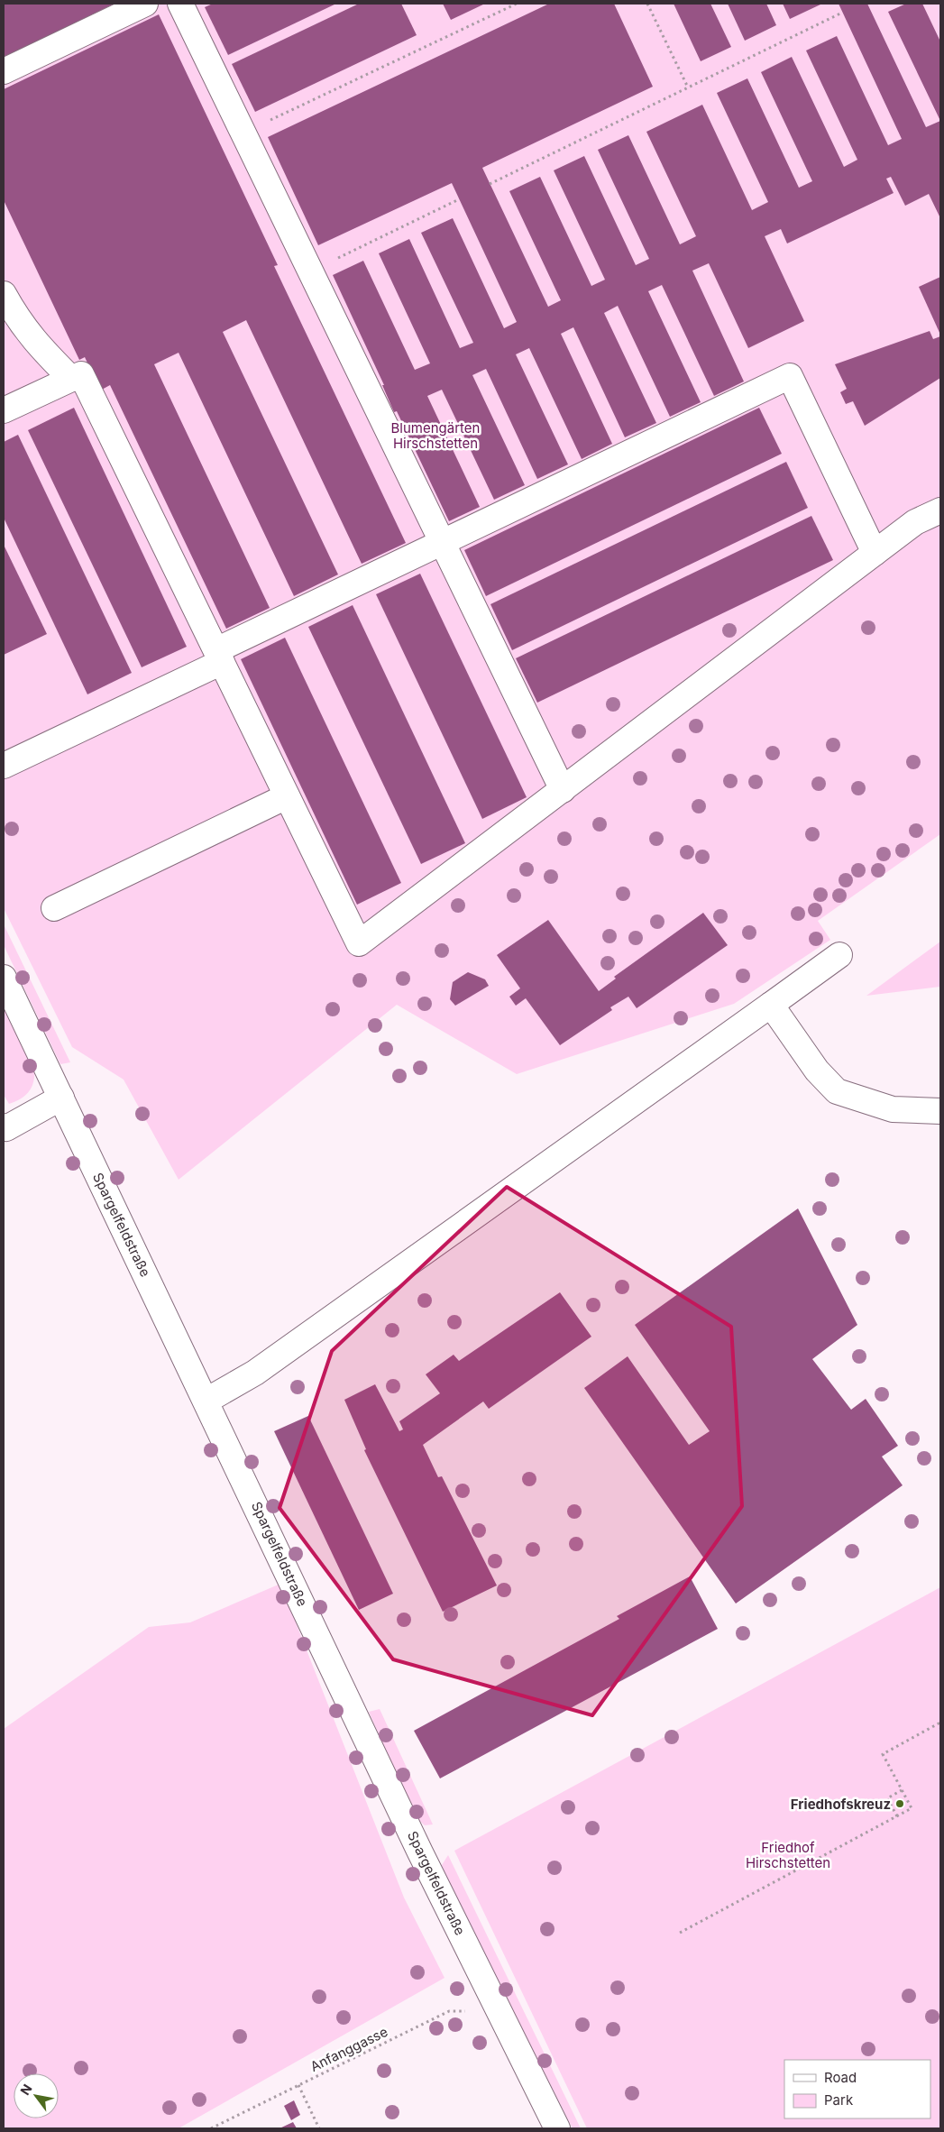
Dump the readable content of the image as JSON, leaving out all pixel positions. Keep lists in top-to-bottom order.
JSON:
{
  "streets": {
    "street": ["Spargelfeldstraße"],
    "path": ["Anfanggasse"]
  },
  "crossings": [
    ["Spargelfeldstraße", "Anfanggasse"]
  ],
  "parks": ["Blumengärten Hirschstetten", "Friedhof Hirschstetten"],
  "places": ["Friedhofskreuz"],
  "legend": ["Road", "Park"],
  "north": "top left"
}
